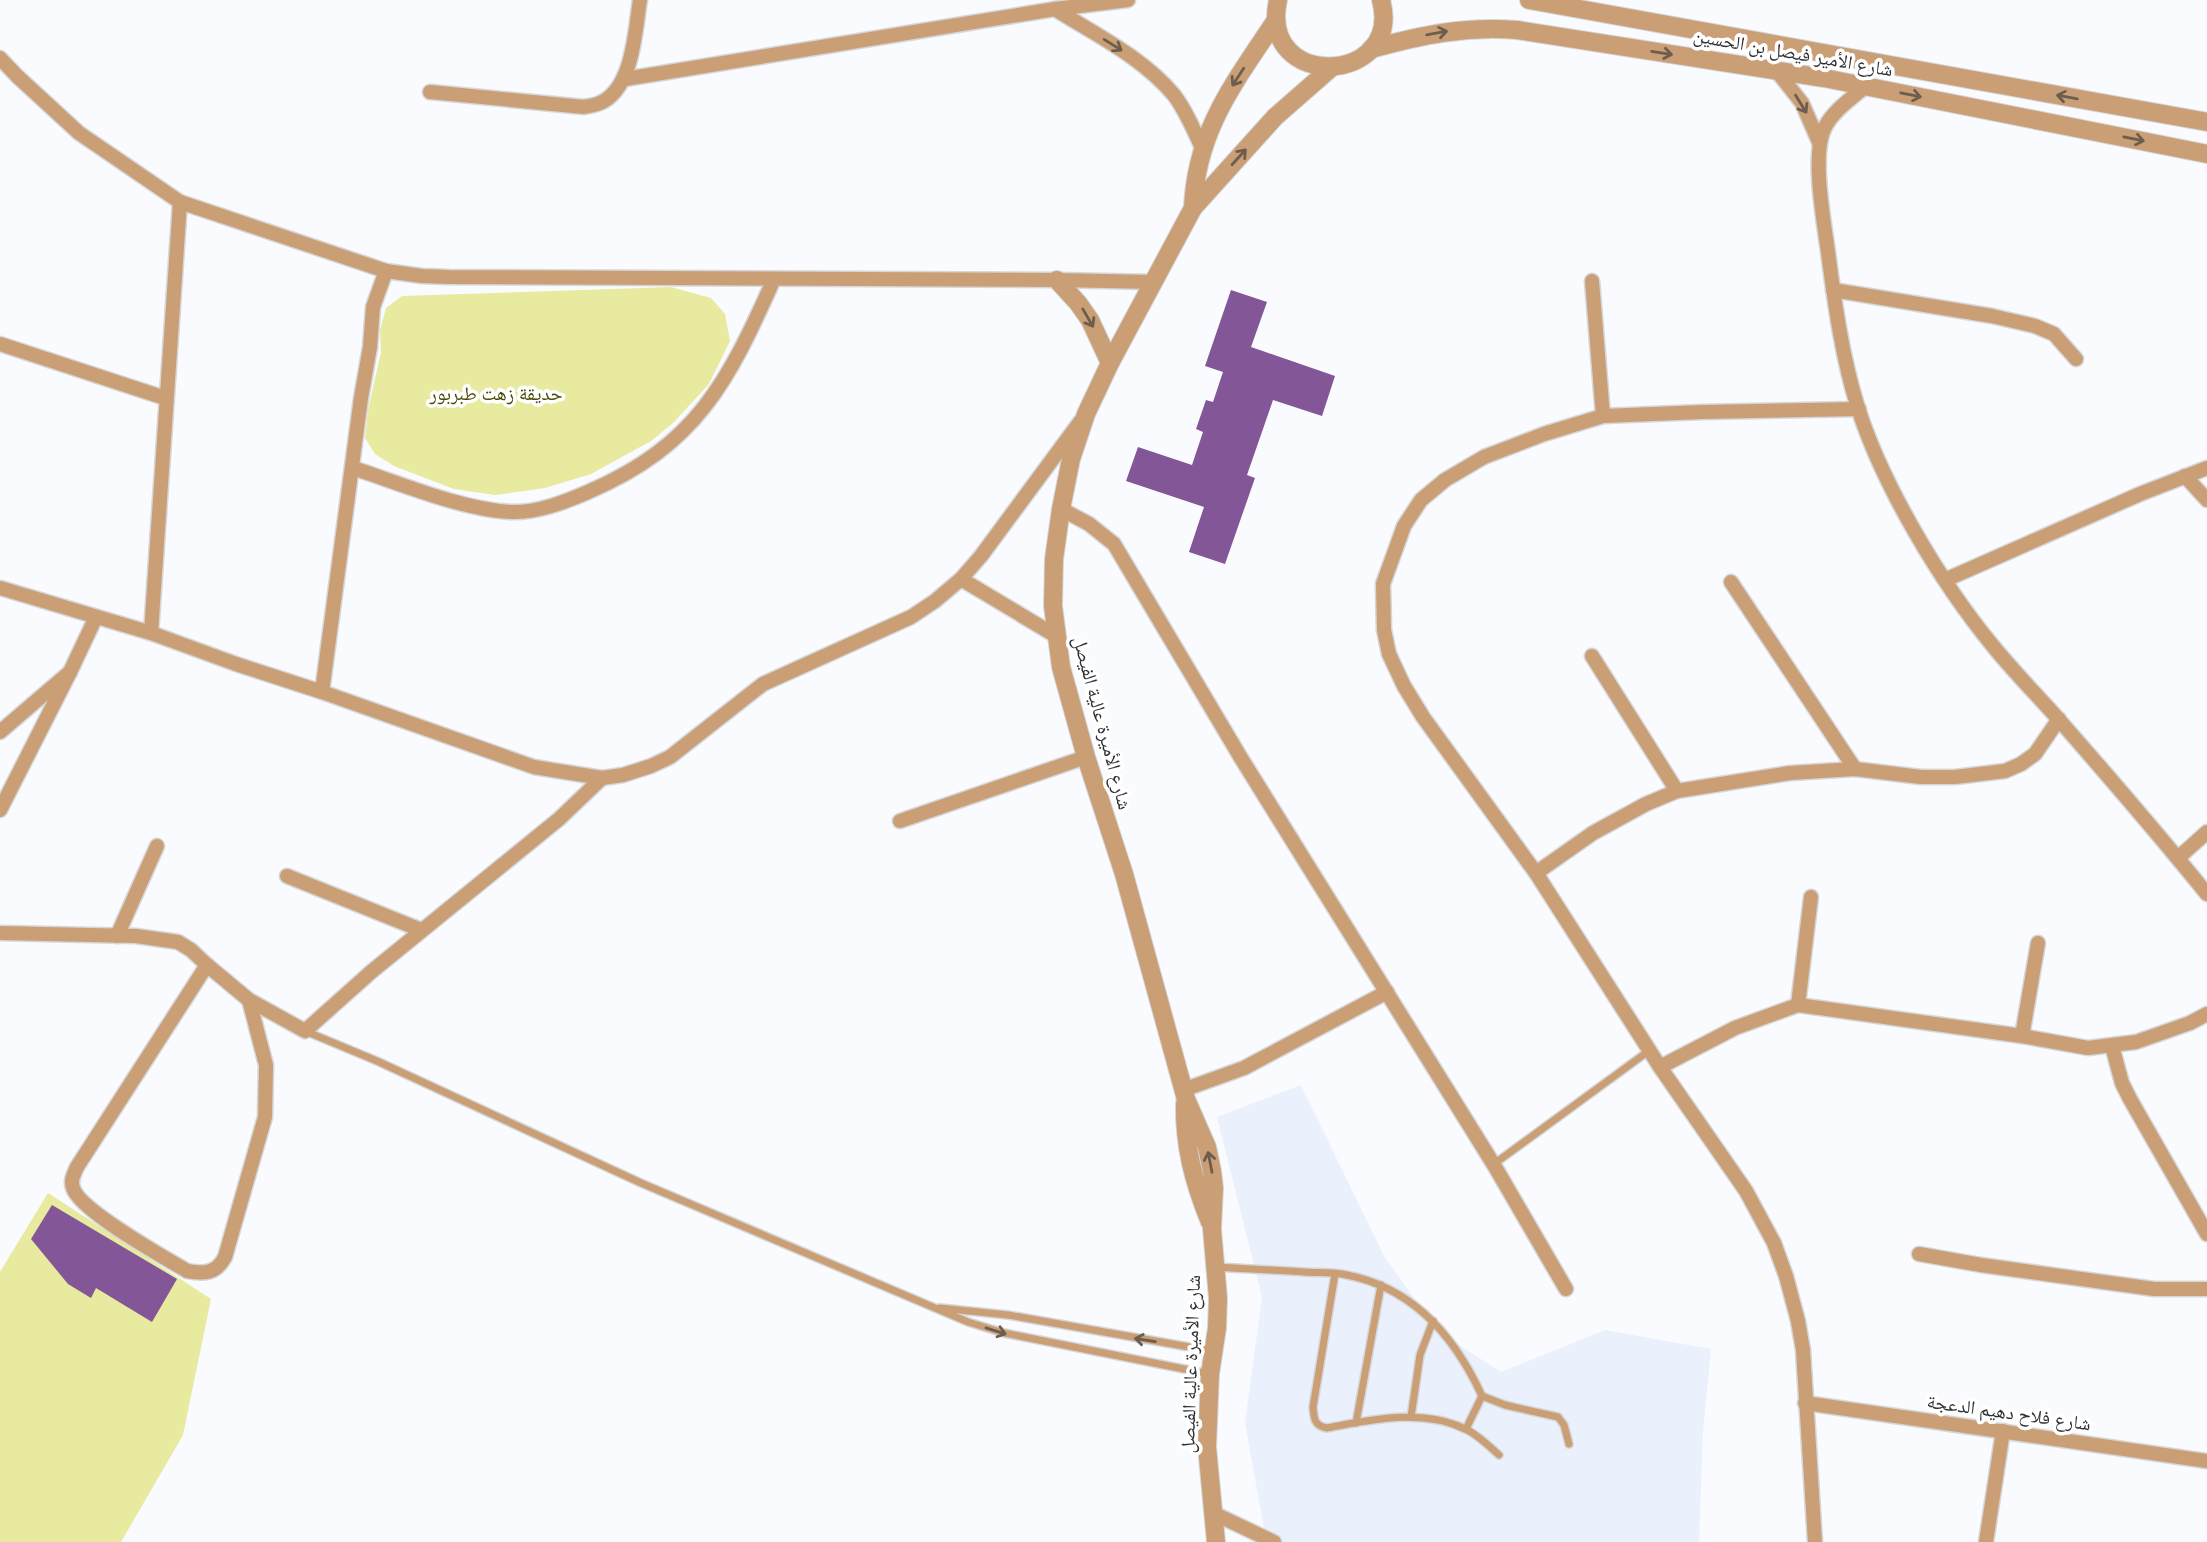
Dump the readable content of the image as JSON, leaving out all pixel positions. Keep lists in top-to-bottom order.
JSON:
{
  "streets": {
    "street": ["شارع الأمير فيصل بن الحسين", "شارع الأميرة عالية الفيصل", "شارع فلاح دهيم الدعجة"]
  },
  "crossings": [
    ["شارع الأمير فيصل بن الحسين", "شارع الأميرة عالية الفيصل"]
  ],
  "parks": ["حديقة زهت طبربور"]
}
